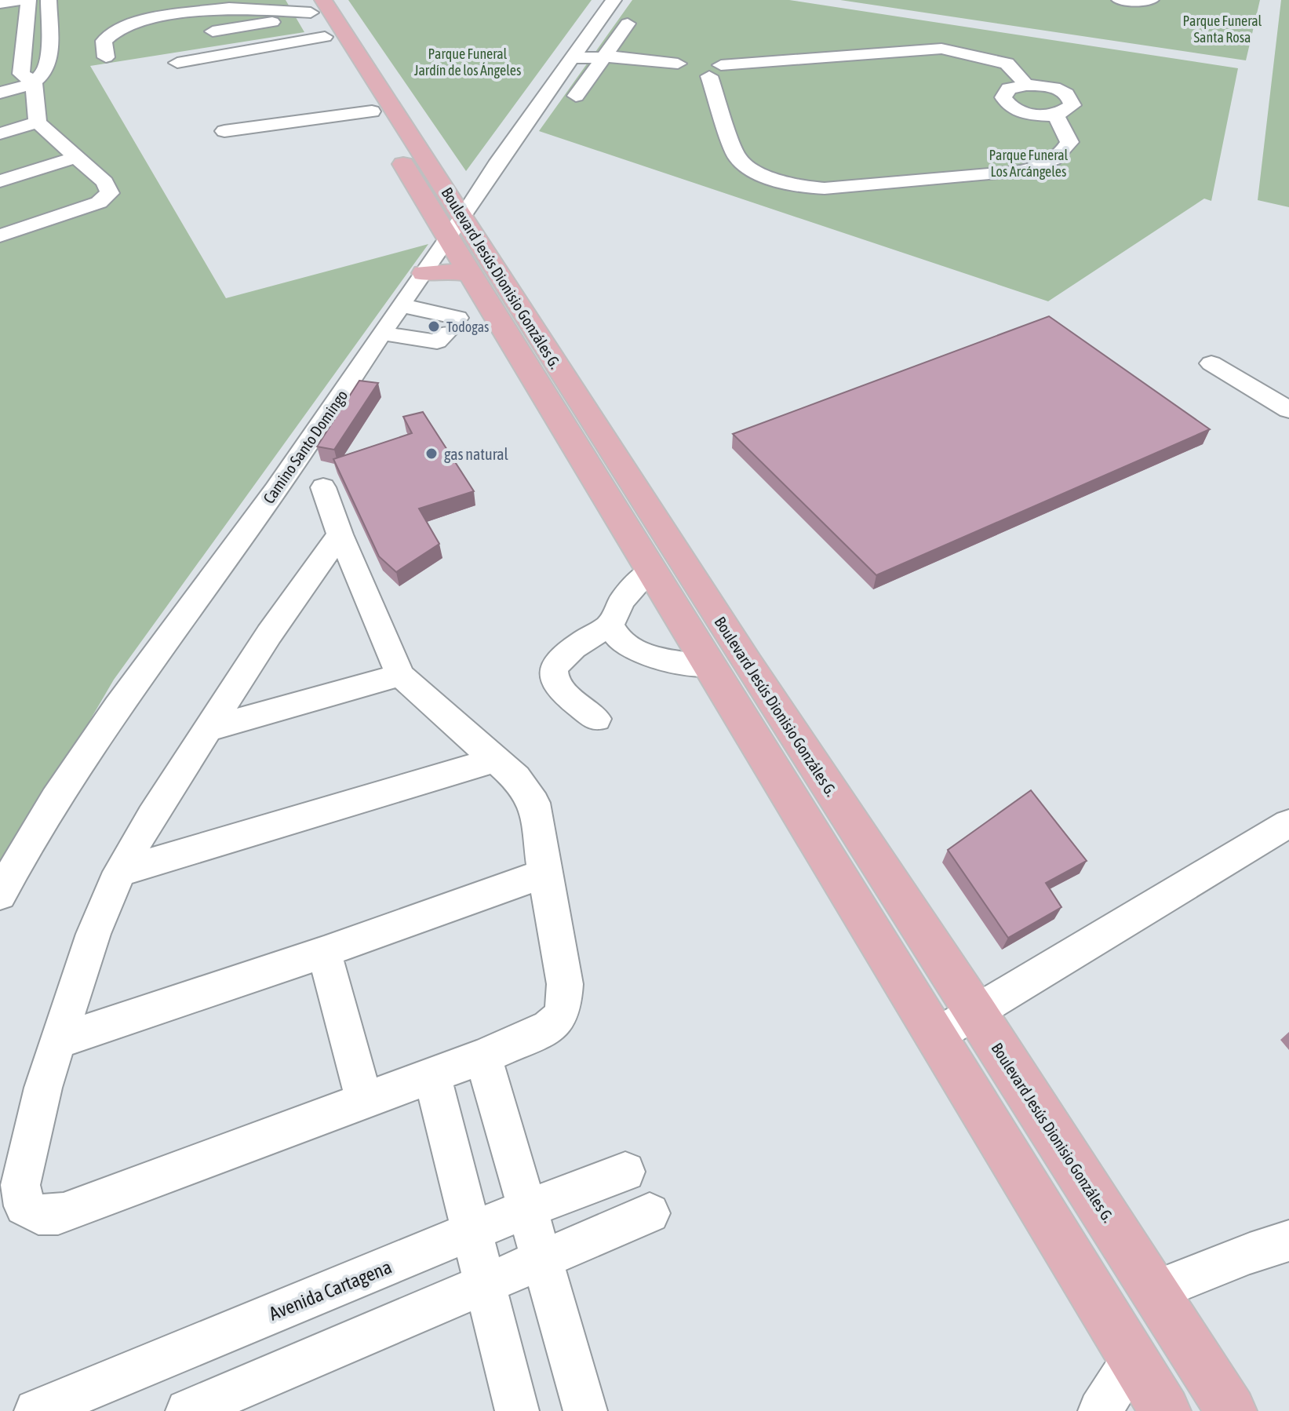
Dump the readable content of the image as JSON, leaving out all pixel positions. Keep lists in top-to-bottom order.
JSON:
{
  "streets": {
    "main road": ["Boulevard Jesús Dionisio Gonzáles G."],
    "street": ["Camino Santo Domingo", "Avenida Cartagena"]
  },
  "crossings": [
    ["Boulevard Jesús Dionisio Gonzáles G.", "Camino Santo Domingo"]
  ],
  "parks": ["Parque Funeral Santa Rosa", "Parque Funeral Jardín de los Ángeles", "Parque Funeral Los Arcángeles"],
  "places": ["Todogas", "gas natural"]
}
